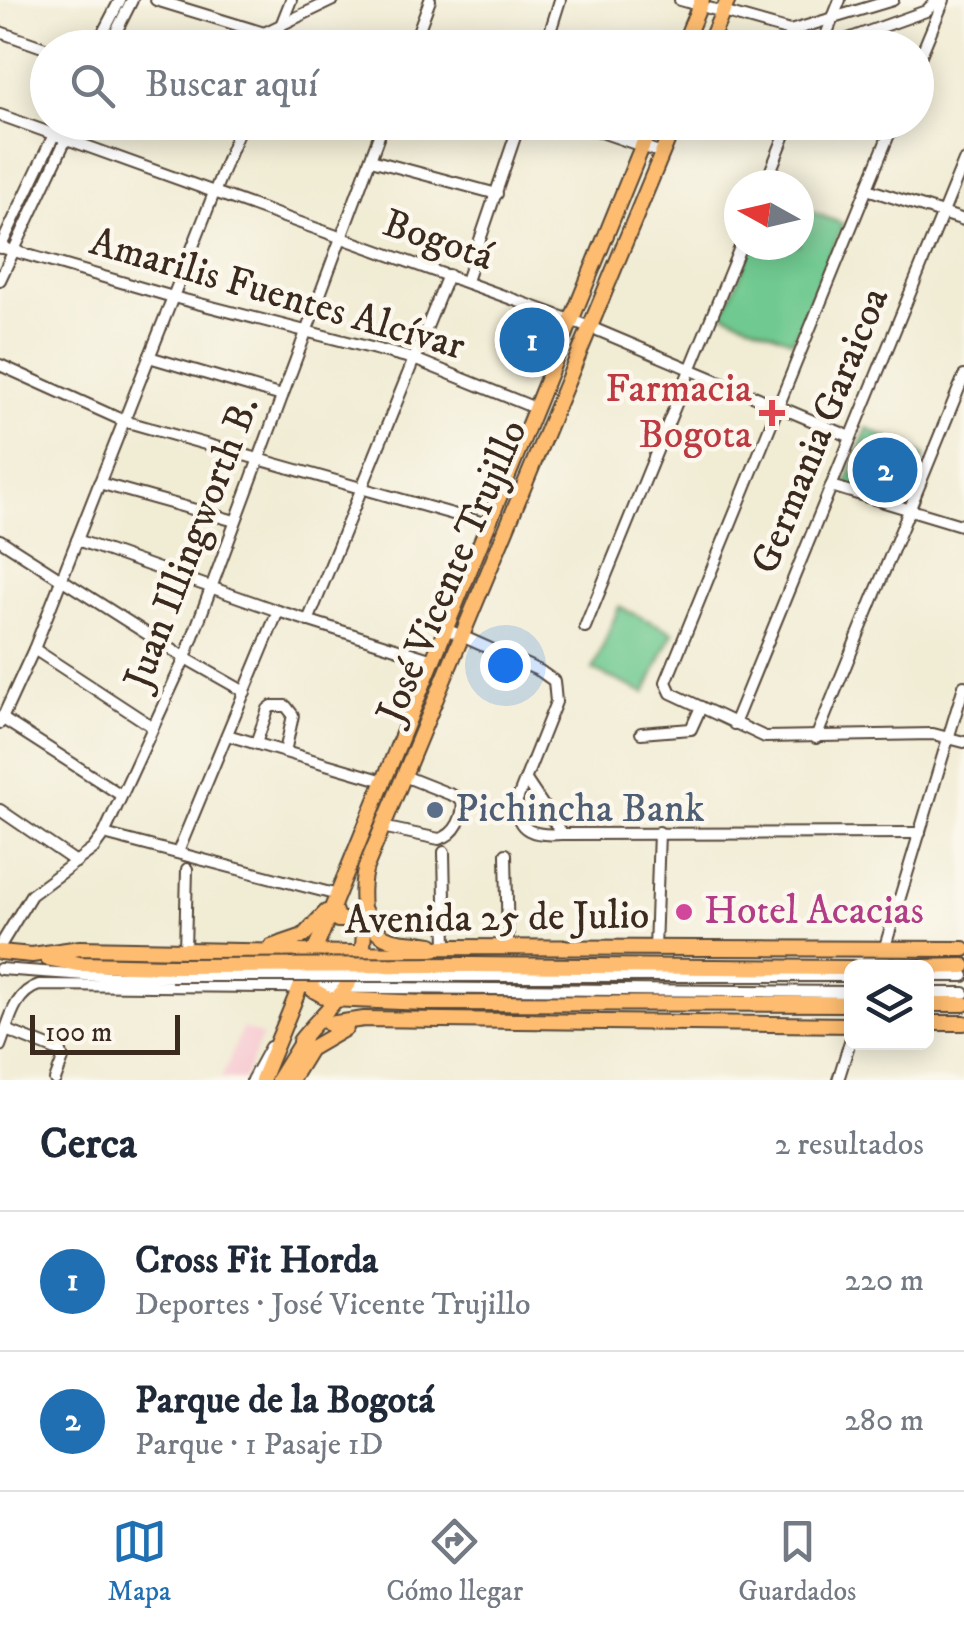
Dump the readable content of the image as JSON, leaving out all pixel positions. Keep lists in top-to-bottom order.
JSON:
{
  "streets": {
    "main road": ["José Vicente Trujillo", "Avenida 25 de Julio"],
    "street": [
      "Bogotá",
      "Amarilis Fuentes Alcívar",
      "Germania Garaicoa",
      "Juan Illingworth B."
    ]
  },
  "crossings": [
    ["Bogotá", "Germania Garaicoa"],
    ["Bogotá", "Juan Illingworth B."],
    ["Bogotá", "José Vicente Trujillo"],
    ["Amarilis Fuentes Alcívar", "Juan Illingworth B."],
    ["Amarilis Fuentes Alcívar", "José Vicente Trujillo"],
    ["Juan Illingworth B.", "Avenida 25 de Julio"],
    ["José Vicente Trujillo", "Avenida 25 de Julio"]
  ],
  "places": {
    "health": ["Farmacia Bogota"],
    "other": ["Pichincha Bank", "Hotel Acacias"]
  },
  "scale_bar": "100 m",
  "north": "left",
  "page": {
    "search": "Buscar aquí",
    "pins": ["1", "2"],
    "scale": "100 m",
    "heading": ["Cerca", "2 resultados"],
    "list": [
      {
        "mark": "1",
        "name": "Cross Fit Horda",
        "note": "Deportes · José Vicente Trujillo",
        "value": "220 m"
      },
      {
        "mark": "2",
        "name": "Parque de la Bogotá",
        "note": "Parque · 1 Pasaje 1D",
        "value": "280 m"
      }
    ],
    "nav": ["Mapa", "Cómo llegar", "Guardados"]
  }
}
